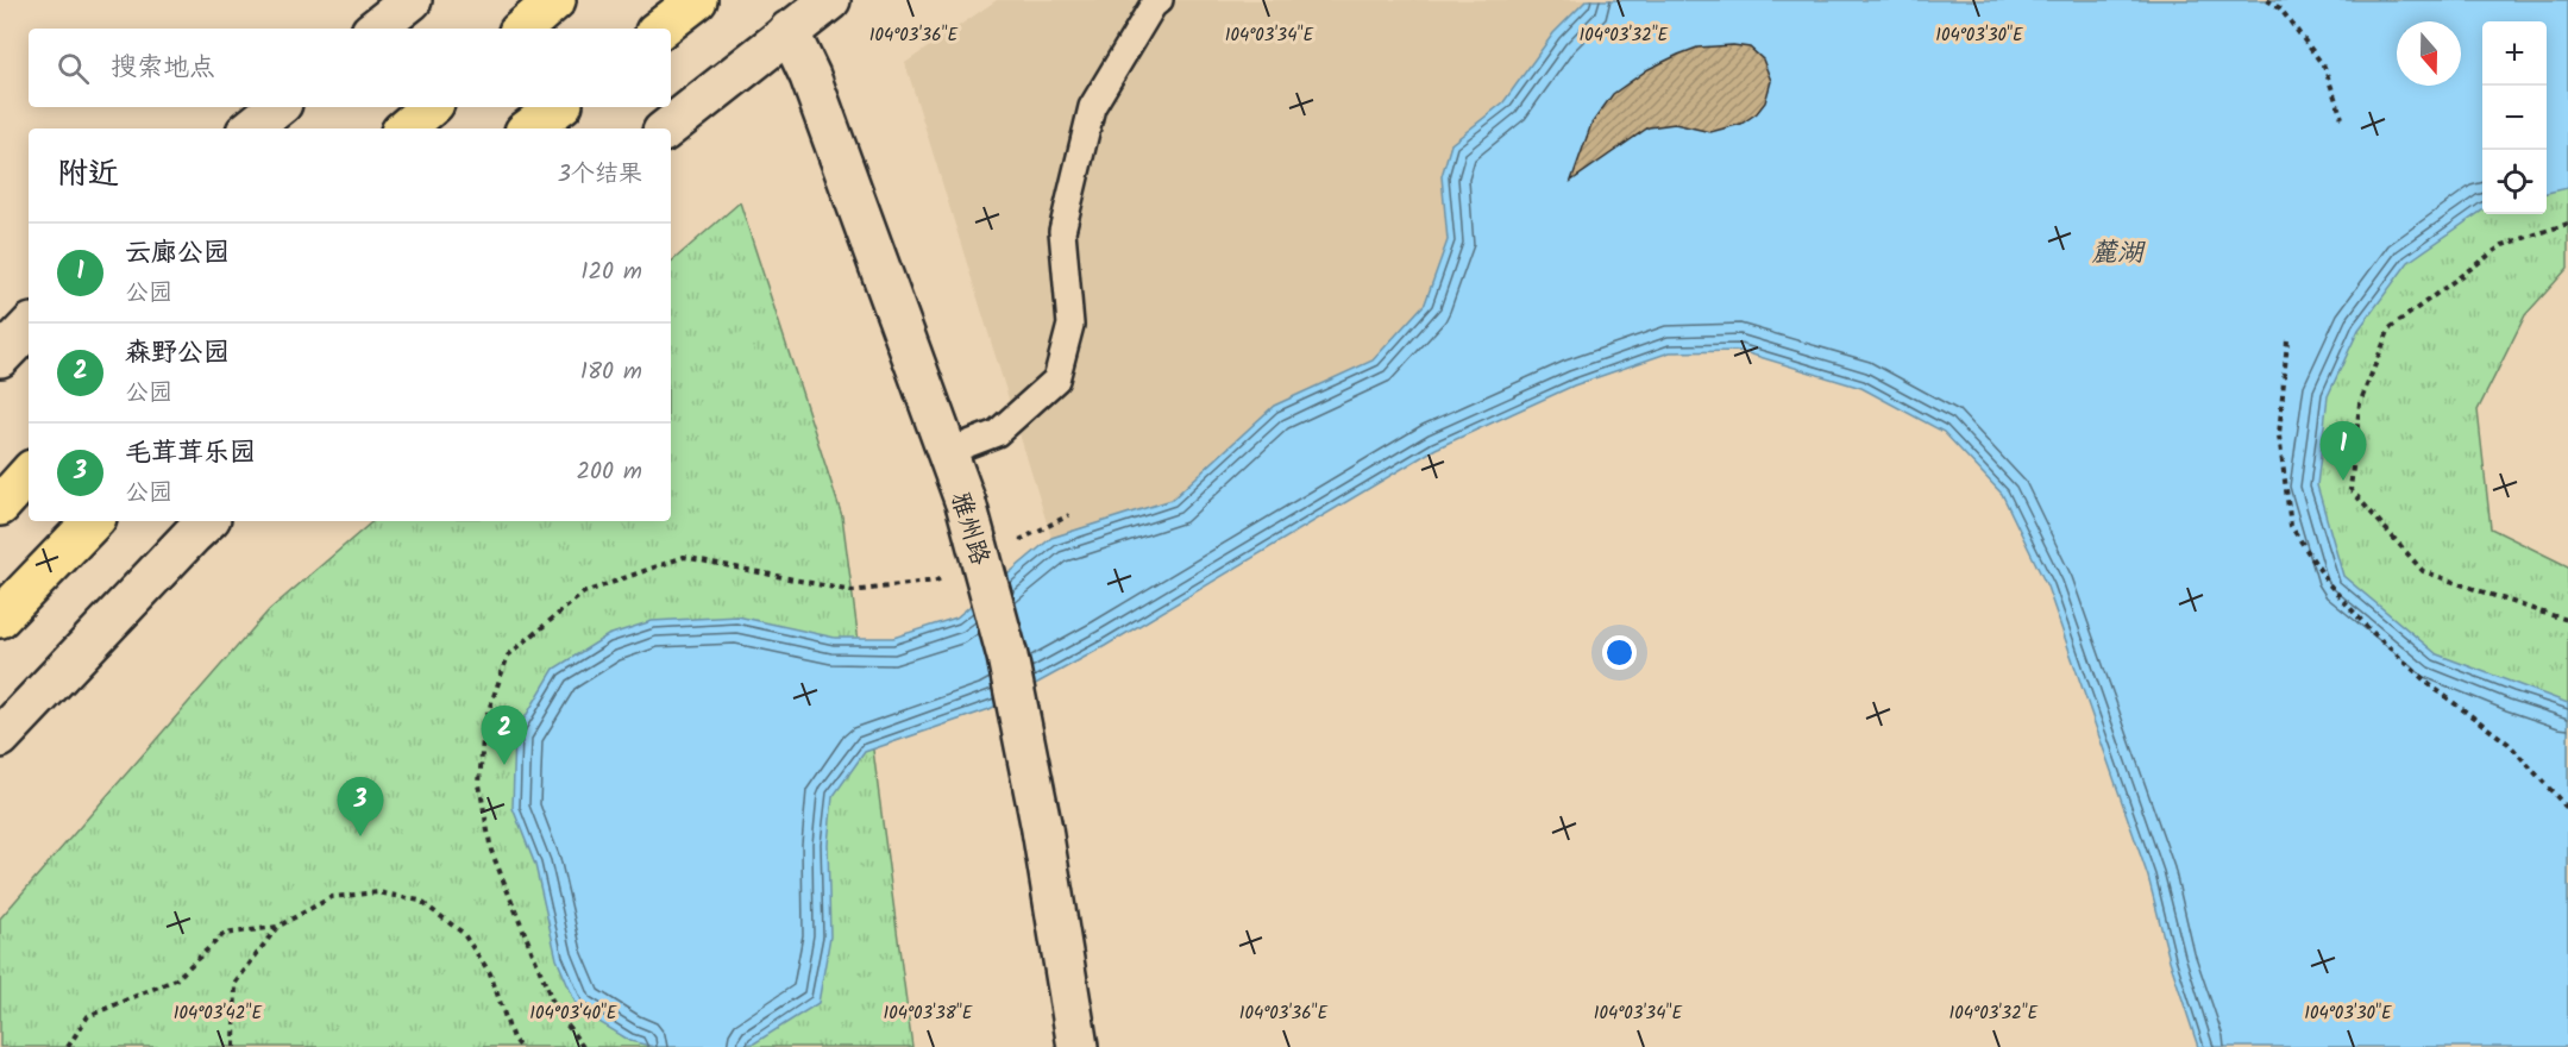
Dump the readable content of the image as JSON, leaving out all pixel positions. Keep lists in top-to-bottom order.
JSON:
{
  "streets": {
    "street": ["雅州路"]
  },
  "water": ["麓湖"],
  "north": "bottom",
  "page": {
    "map_buttons": ["+", "−"],
    "search": "搜索地点",
    "heading": ["附近", "3个结果"],
    "list": [
      {
        "mark": "1",
        "name": "云廊公园",
        "note": "公园",
        "value": "120 m"
      },
      {
        "mark": "2",
        "name": "森野公园",
        "note": "公园",
        "value": "180 m"
      },
      {
        "mark": "3",
        "name": "毛茸茸乐园",
        "note": "公园",
        "value": "200 m"
      }
    ],
    "pins": ["1", "2", "3"]
  },
  "coordinates": [
    "104°03'36\"E",
    "104°03'34\"E",
    "104°03'32\"E",
    "104°03'30\"E",
    "104°03'42\"E",
    "104°03'40\"E",
    "104°03'38\"E"
  ]
}
